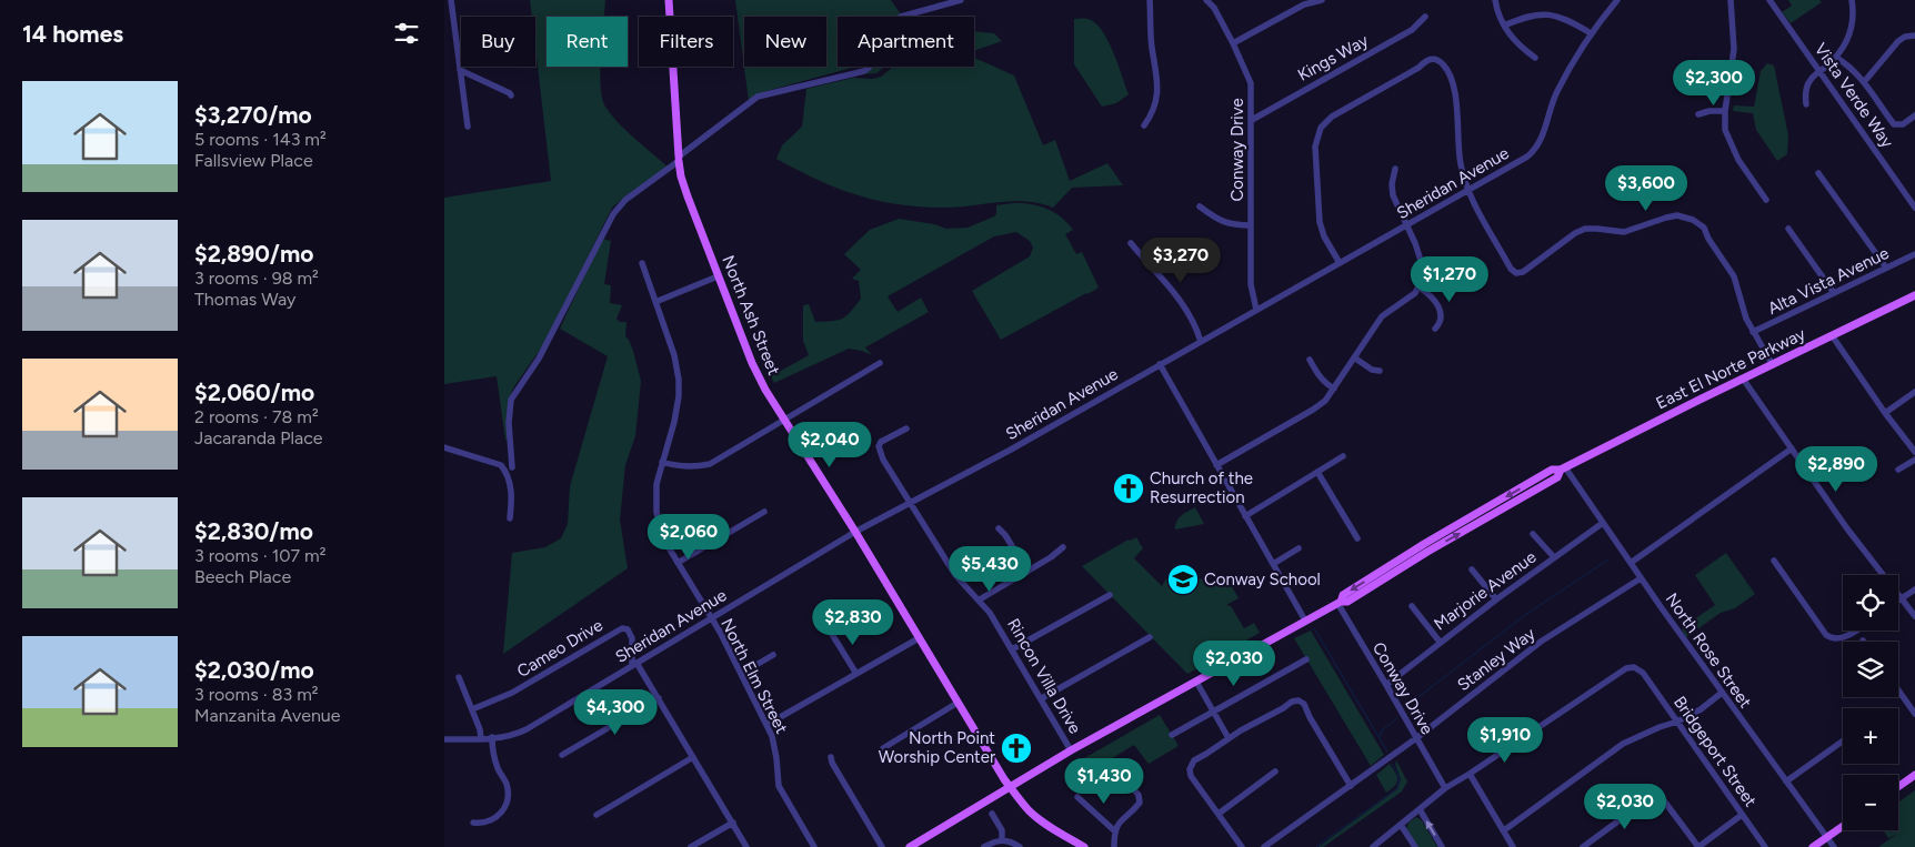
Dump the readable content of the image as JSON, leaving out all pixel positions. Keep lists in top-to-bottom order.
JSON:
{
  "streets": {
    "main road": ["North Ash Street", "East El Norte Parkway"],
    "street": [
      "Kings Way",
      "Vista Verde Way",
      "Conway Drive",
      "Sheridan Avenue",
      "Alta Vista Avenue",
      "Marjorie Avenue",
      "Cameo Drive",
      "North Rose Street",
      "Stanley Way",
      "North Elm Street",
      "Rincon Villa Drive",
      "Bridgeport Street"
    ]
  },
  "crossings": [
    ["Kings Way", "Conway Drive"],
    ["Conway Drive", "Sheridan Avenue"],
    ["Conway Drive", "East El Norte Parkway"],
    ["Conway Drive", "Marjorie Avenue"],
    ["Conway Drive", "Stanley Way"],
    ["Sheridan Avenue", "North Ash Street"],
    ["Sheridan Avenue", "Cameo Drive"],
    ["Sheridan Avenue", "North Elm Street"],
    ["Sheridan Avenue", "Rincon Villa Drive"],
    ["North Ash Street", "East El Norte Parkway"],
    ["East El Norte Parkway", "North Rose Street"],
    ["East El Norte Parkway", "Rincon Villa Drive"],
    ["Marjorie Avenue", "North Rose Street"],
    ["North Rose Street", "Stanley Way"]
  ],
  "places": {
    "church": ["Church of the Resurrection", "North Point Worship Center"],
    "school or university": ["Conway School"]
  },
  "page": {
    "heading": "14 homes",
    "chip": [
      "Buy",
      "Rent",
      "Filters",
      "New",
      "Apartment"
    ],
    "price": [
      "$2,300",
      "$3,600",
      "$3,270",
      "$1,270",
      "$2,040",
      "$2,890",
      "$2,060",
      "$5,430",
      "$2,830",
      "$2,030",
      "$4,300",
      "$1,910",
      "$1,430",
      "$2,030"
    ],
    "list": [
      {
        "name": "$3,270/mo",
        "note": "5 rooms · 143 m² · Fallsview Place"
      },
      {
        "name": "$2,890/mo",
        "note": "3 rooms · 98 m² · Thomas Way"
      },
      {
        "name": "$2,060/mo",
        "note": "2 rooms · 78 m² · Jacaranda Place"
      },
      {
        "name": "$2,830/mo",
        "note": "3 rooms · 107 m² · Beech Place"
      },
      {
        "name": "$2,030/mo",
        "note": "3 rooms · 83 m² · Manzanita Avenue"
      }
    ],
    "map_buttons": ["+", "−"]
  }
}
